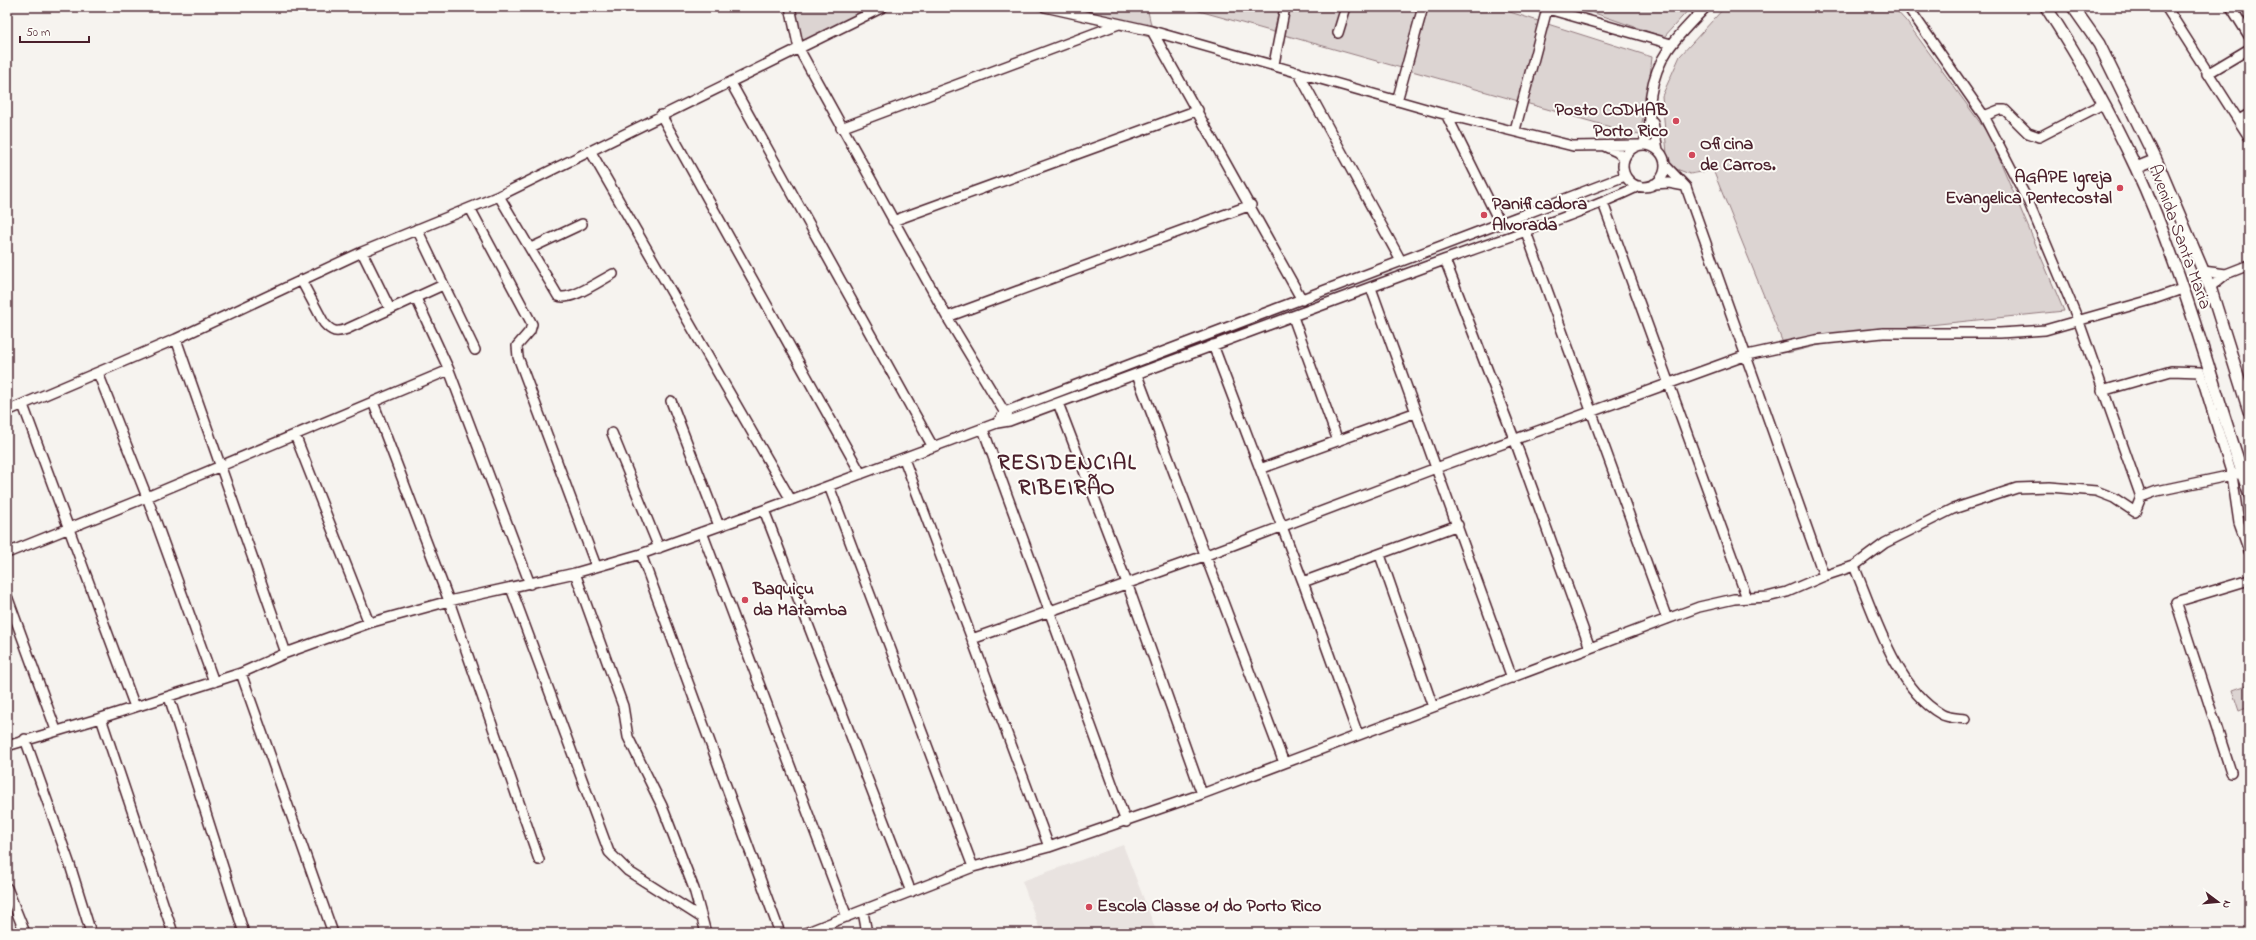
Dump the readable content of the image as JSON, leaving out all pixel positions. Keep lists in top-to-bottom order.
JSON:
{
  "streets": {
    "main road": ["Avenida Santa Maria"]
  },
  "districts": ["RESIDENCIAL RIBEIRÃO"],
  "places": [
    "Posto CODHAB Porto Rico",
    "Oficina de Carros.",
    "AGAPE Igreja Evangelica Pentecostal",
    "Panificadora Alvorada",
    "Baquiçu da Matamba",
    "Escola Classe 01 do Porto Rico"
  ],
  "scale_bar": "50 m",
  "north": "right"
}
